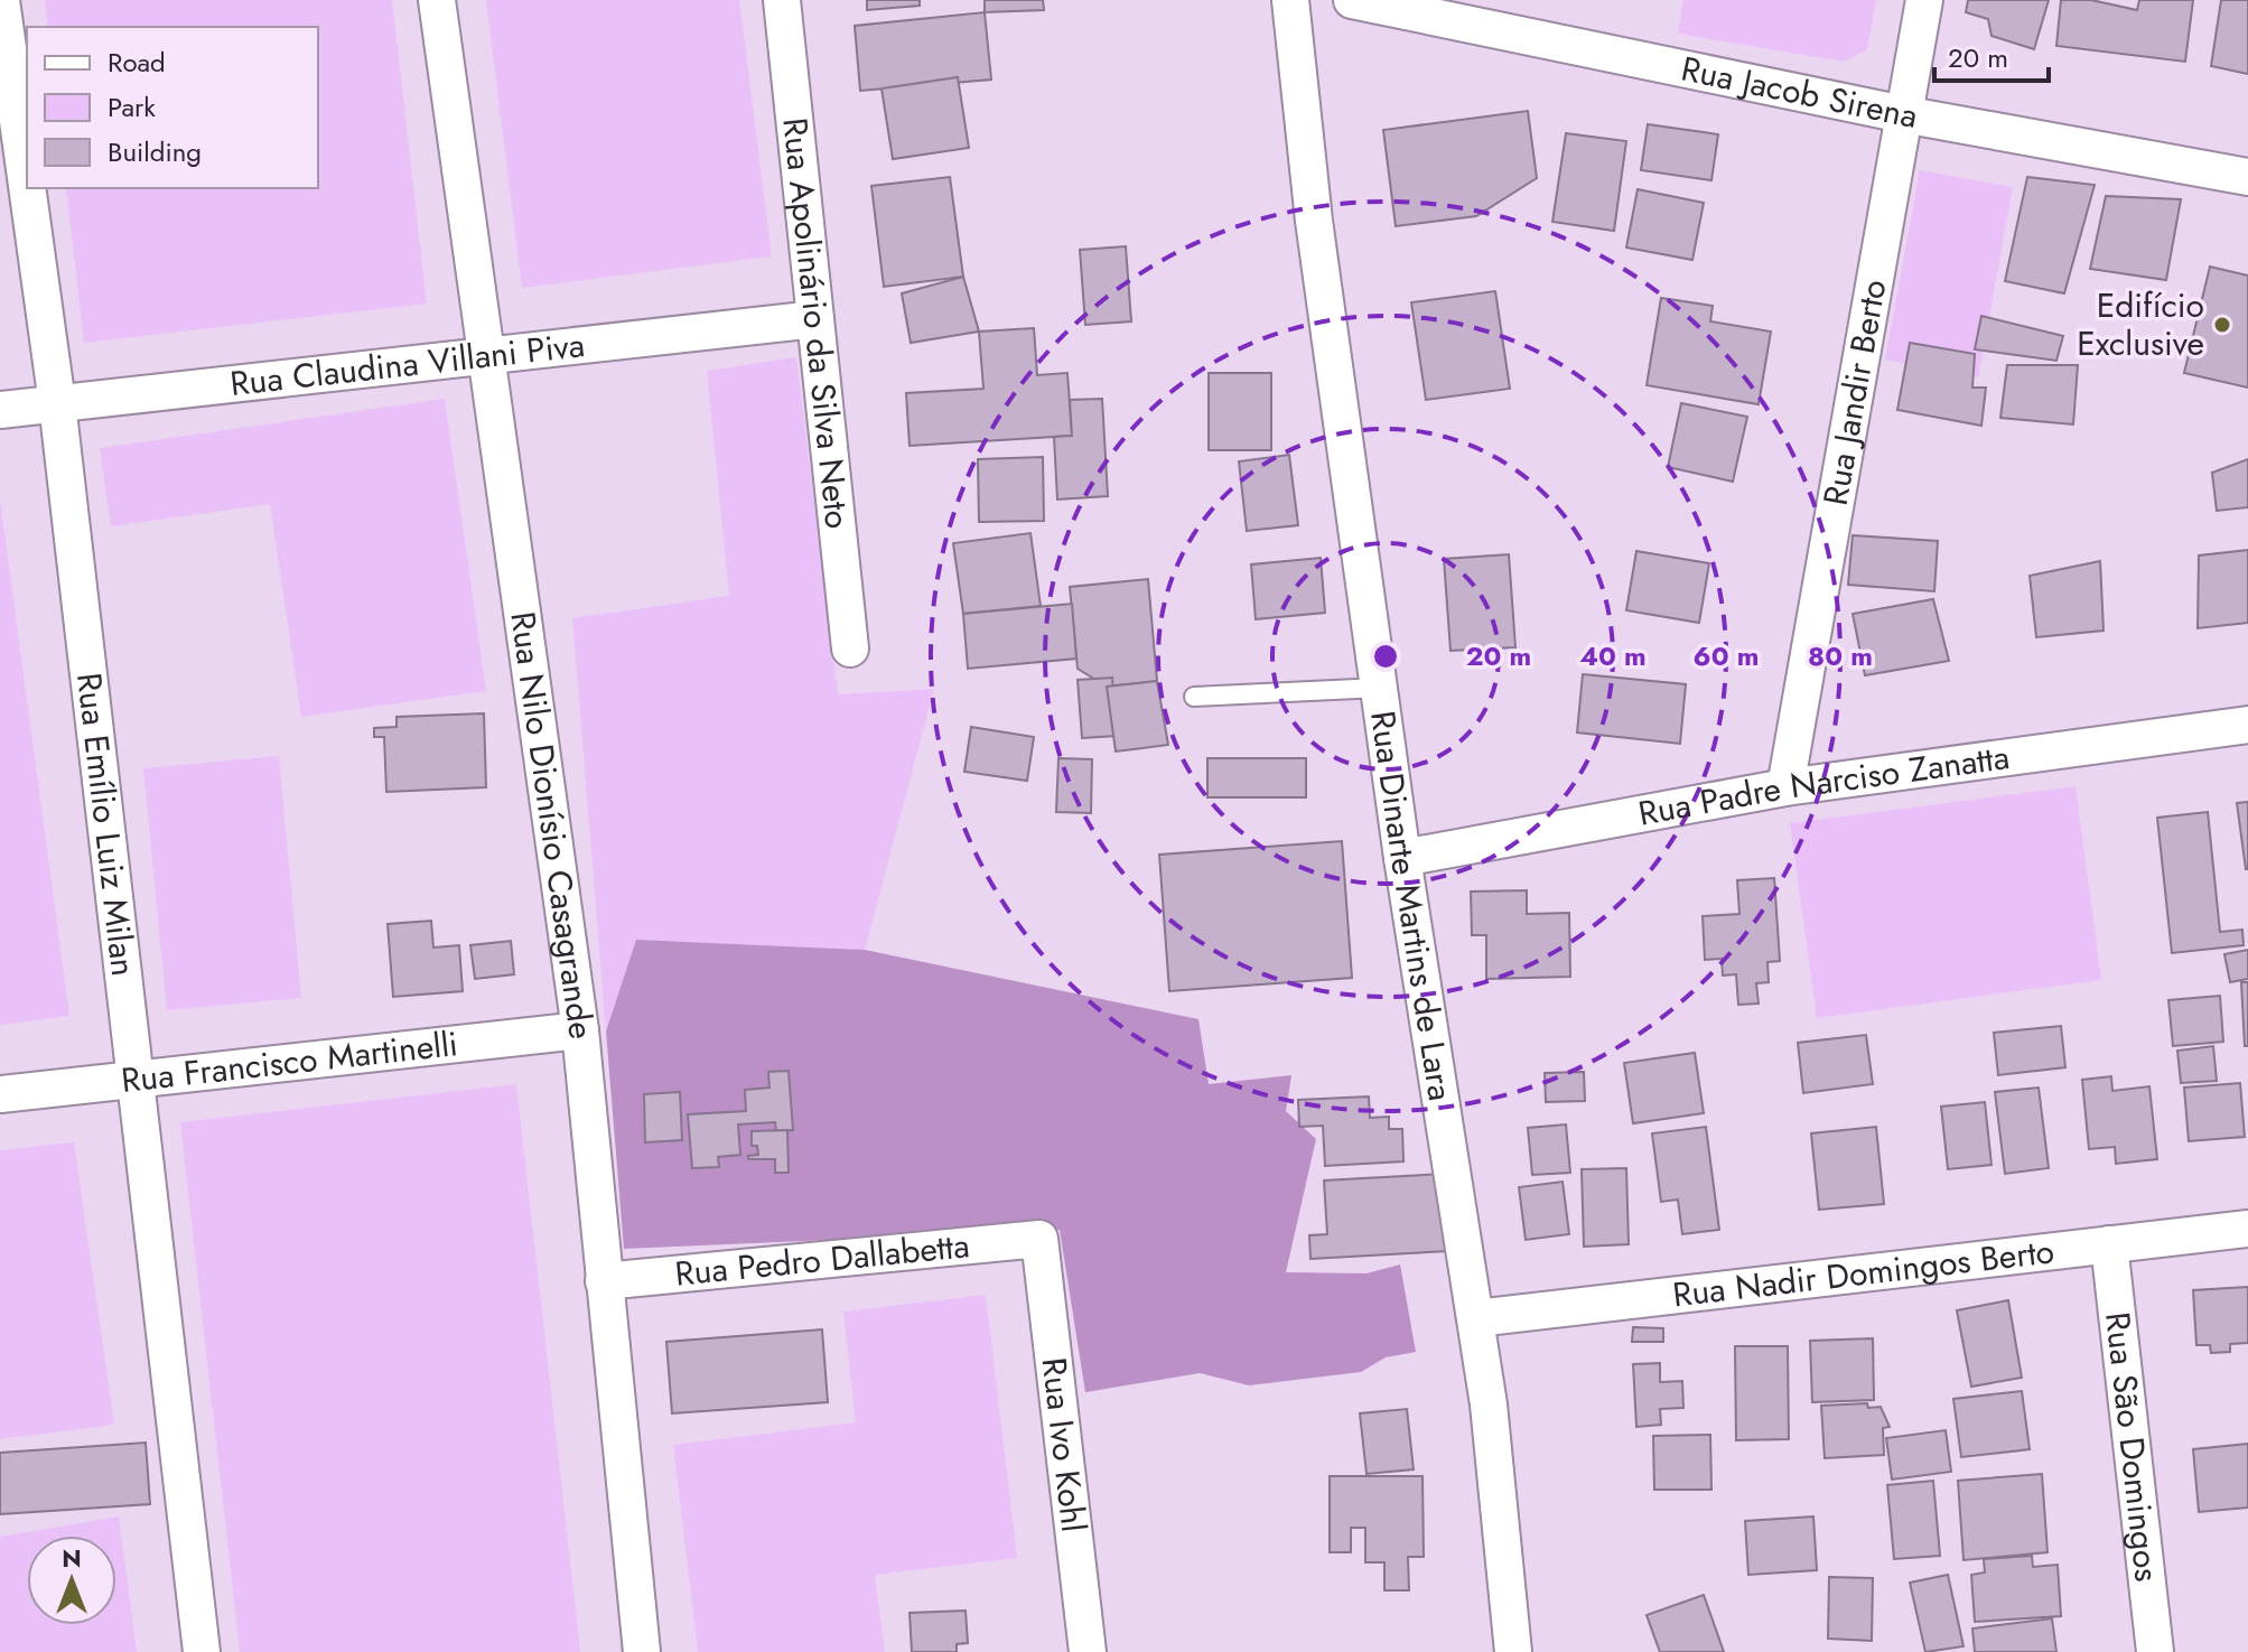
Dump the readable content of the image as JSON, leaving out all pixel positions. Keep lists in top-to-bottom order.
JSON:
{
  "streets": {
    "street": [
      "Rua Jacob Sirena",
      "Rua Apolinário da Silva Neto",
      "Rua Claudina Villani Piva",
      "Rua Jandir Berto",
      "Rua Padre Narciso Zanatta",
      "Rua Nilo Dionísio Casagrande",
      "Rua Emílio Luiz Milan",
      "Rua Dinarte Martins de Lara",
      "Rua Francisco Martinelli",
      "Rua Pedro Dallabetta",
      "Rua Nadir Domingos Berto",
      "Rua Ivo Kohl",
      "Rua São Domingos"
    ]
  },
  "crossings": [
    ["Rua Jacob Sirena", "Rua Jandir Berto"],
    ["Rua Apolinário da Silva Neto", "Rua Claudina Villani Piva"],
    ["Rua Claudina Villani Piva", "Rua Nilo Dionísio Casagrande"],
    ["Rua Claudina Villani Piva", "Rua Emílio Luiz Milan"],
    ["Rua Jandir Berto", "Rua Padre Narciso Zanatta"],
    ["Rua Padre Narciso Zanatta", "Rua Dinarte Martins de Lara"],
    ["Rua Nilo Dionísio Casagrande", "Rua Francisco Martinelli"],
    ["Rua Nilo Dionísio Casagrande", "Rua Pedro Dallabetta"],
    ["Rua Emílio Luiz Milan", "Rua Francisco Martinelli"],
    ["Rua Dinarte Martins de Lara", "Rua Nadir Domingos Berto"],
    ["Rua Pedro Dallabetta", "Rua Ivo Kohl"],
    ["Rua Nadir Domingos Berto", "Rua São Domingos"]
  ],
  "places": ["Edifício Exclusive"],
  "legend": ["Road", "Park", "Building"],
  "scale_bar": "20 m",
  "north": "top",
  "rings": [
    "20 m",
    "40 m",
    "60 m",
    "80 m"
  ]
}
